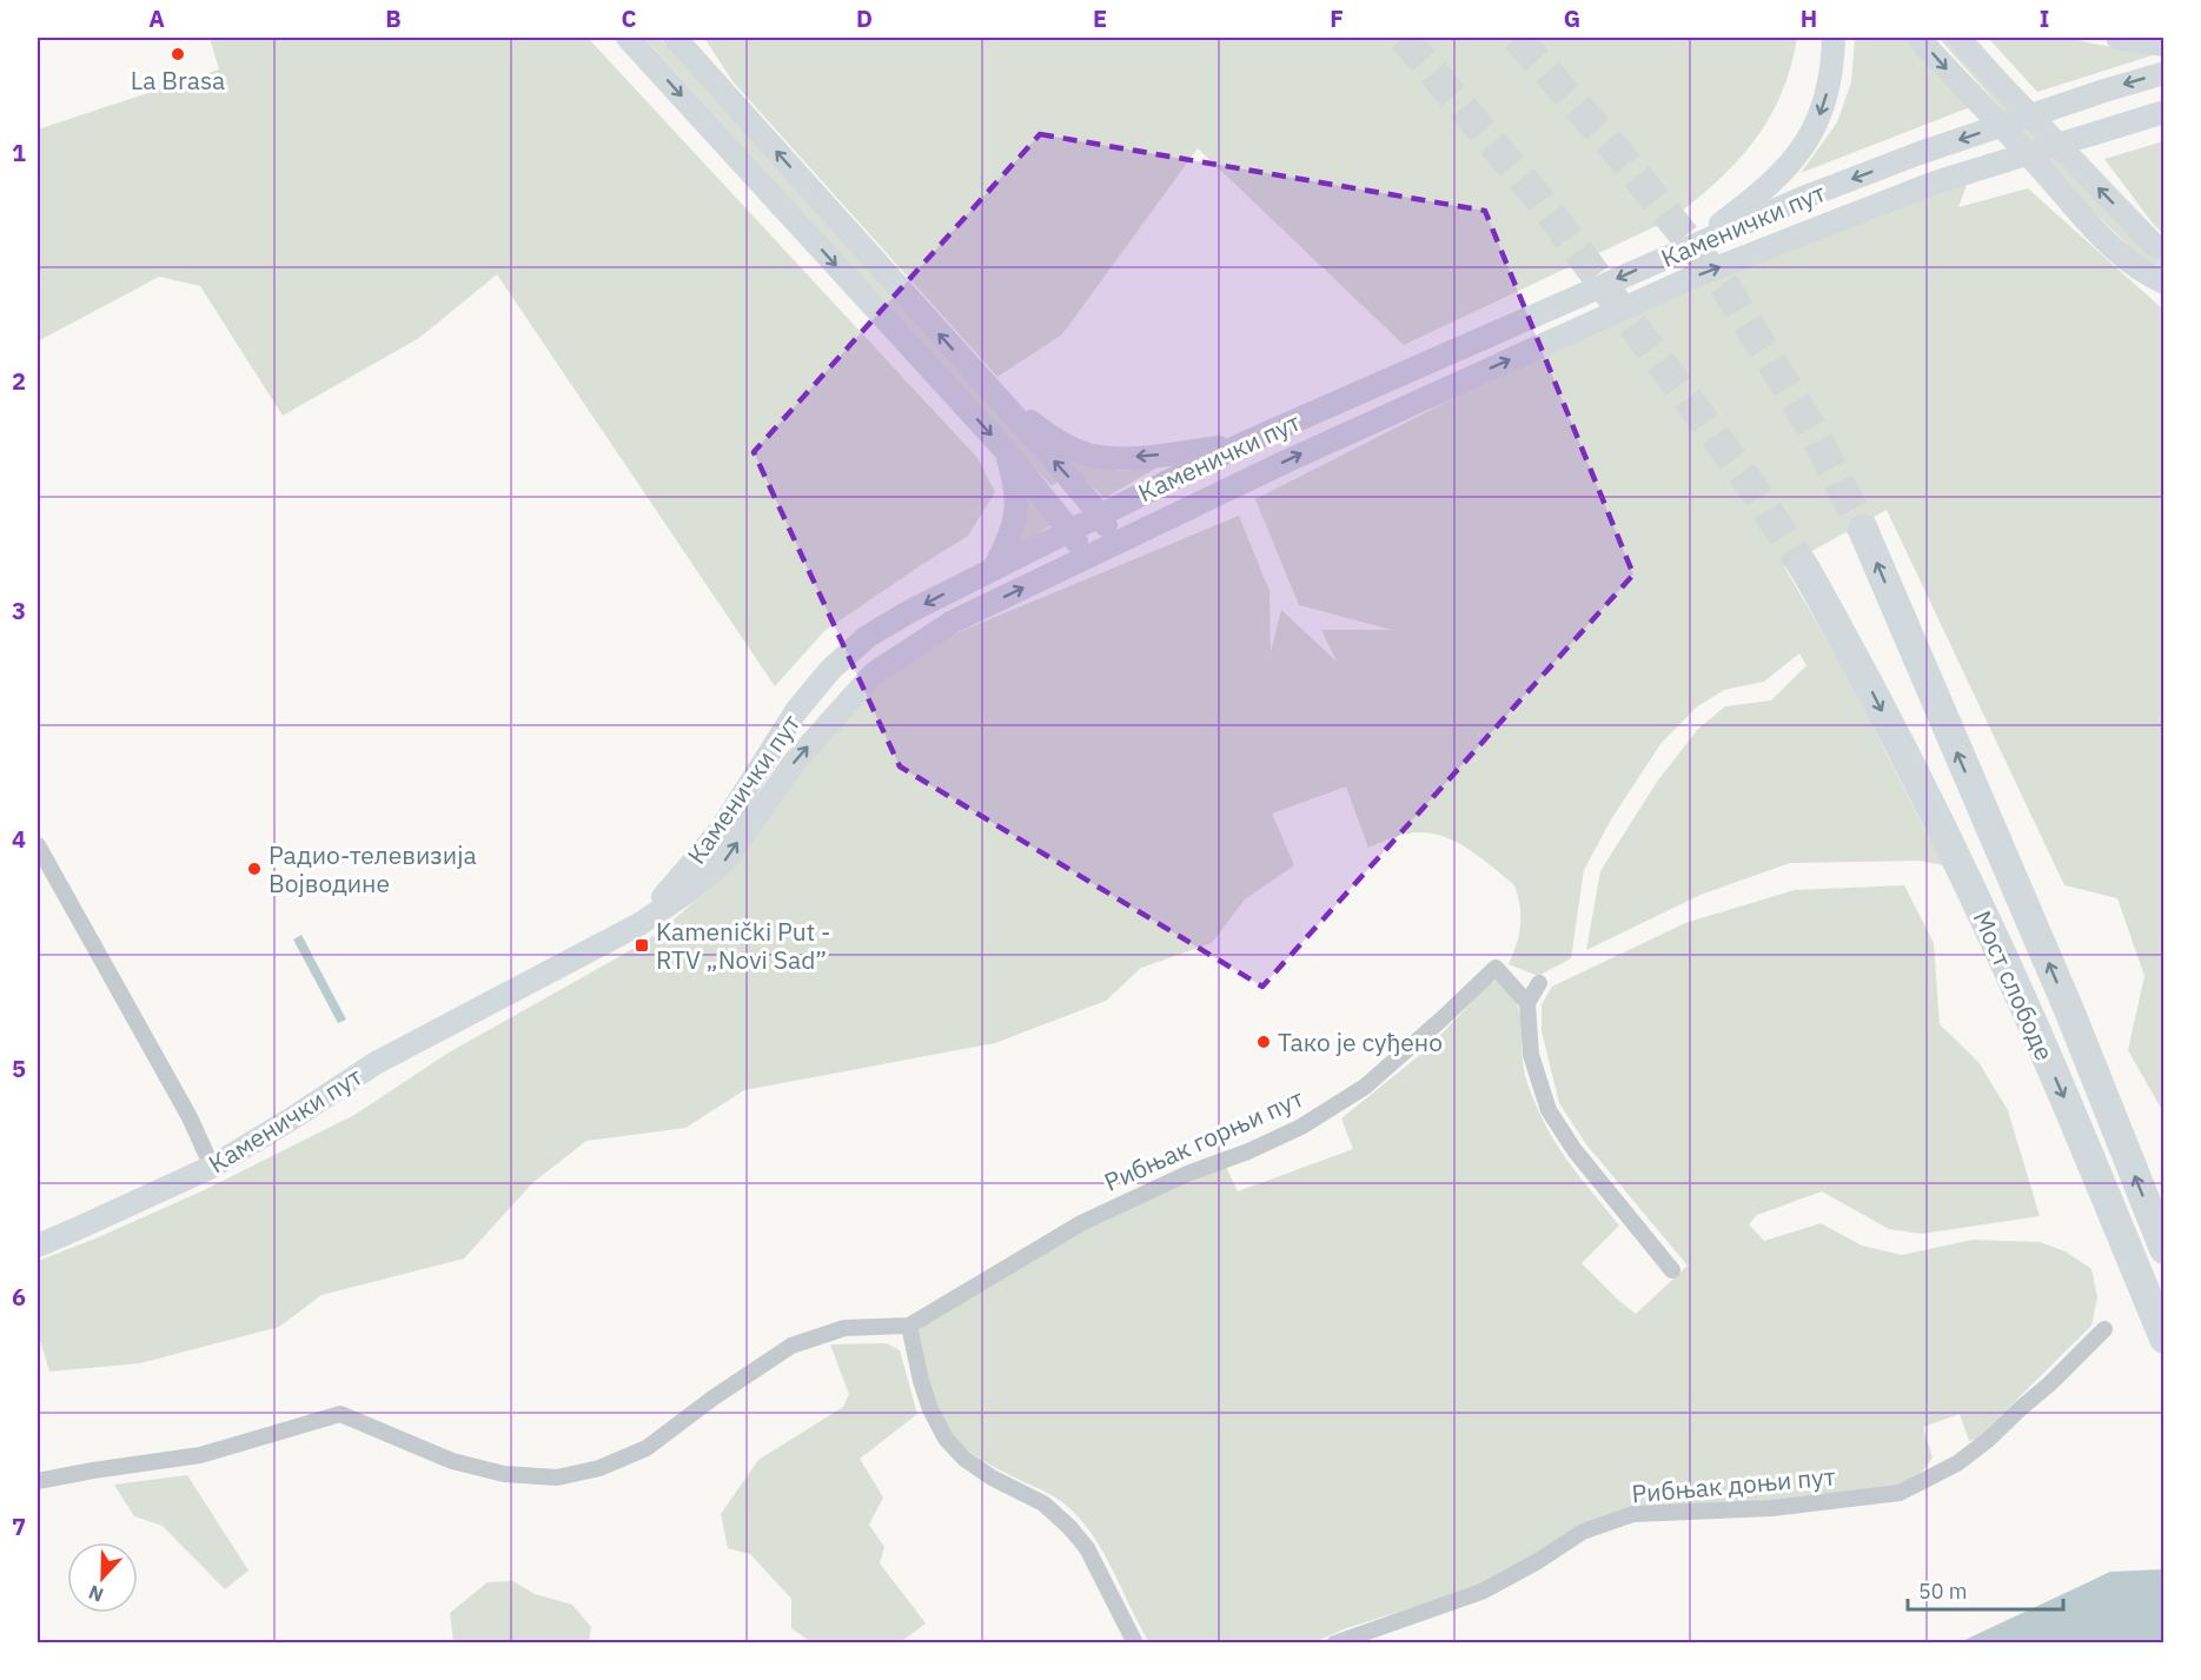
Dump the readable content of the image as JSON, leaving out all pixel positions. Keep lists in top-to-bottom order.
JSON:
{
  "streets": {
    "highway": ["Мост слободе"],
    "main road": ["Каменички пут"],
    "street": ["Рибњак горњи пут", "Рибњак доњи пут"]
  },
  "places": {
    "other": ["La Brasa", "Радио-телевизија Војводине", "Тако је суђено"],
    "transit": ["Kamenički Put - RTV „Novi Sad”"]
  },
  "scale_bar": "50 m",
  "north": "bottom",
  "grid": {
    "columns": [
      "A",
      "B",
      "C",
      "D",
      "E",
      "F",
      "G",
      "H",
      "I"
    ],
    "rows": [
      "1",
      "2",
      "3",
      "4",
      "5",
      "6",
      "7"
    ]
  }
}
